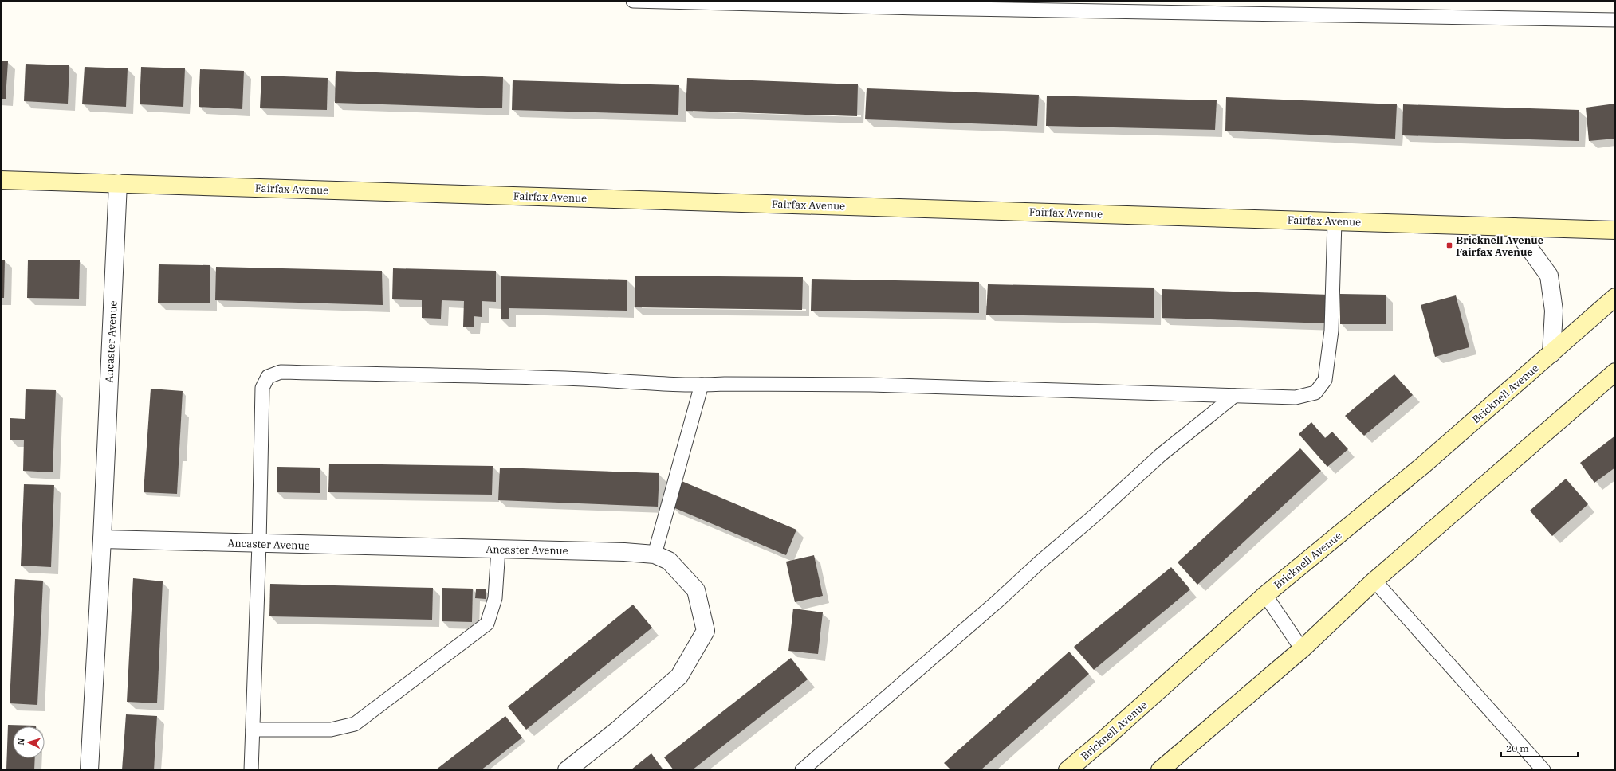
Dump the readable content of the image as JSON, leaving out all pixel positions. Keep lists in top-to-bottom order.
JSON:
{
  "streets": {
    "street": ["Fairfax Avenue", "Ancaster Avenue", "Bricknell Avenue"]
  },
  "crossings": [
    ["Fairfax Avenue", "Ancaster Avenue"]
  ],
  "places": {
    "transit": ["Bricknell Avenue Fairfax Avenue"]
  },
  "scale_bar": "20 m",
  "north": "left"
}
